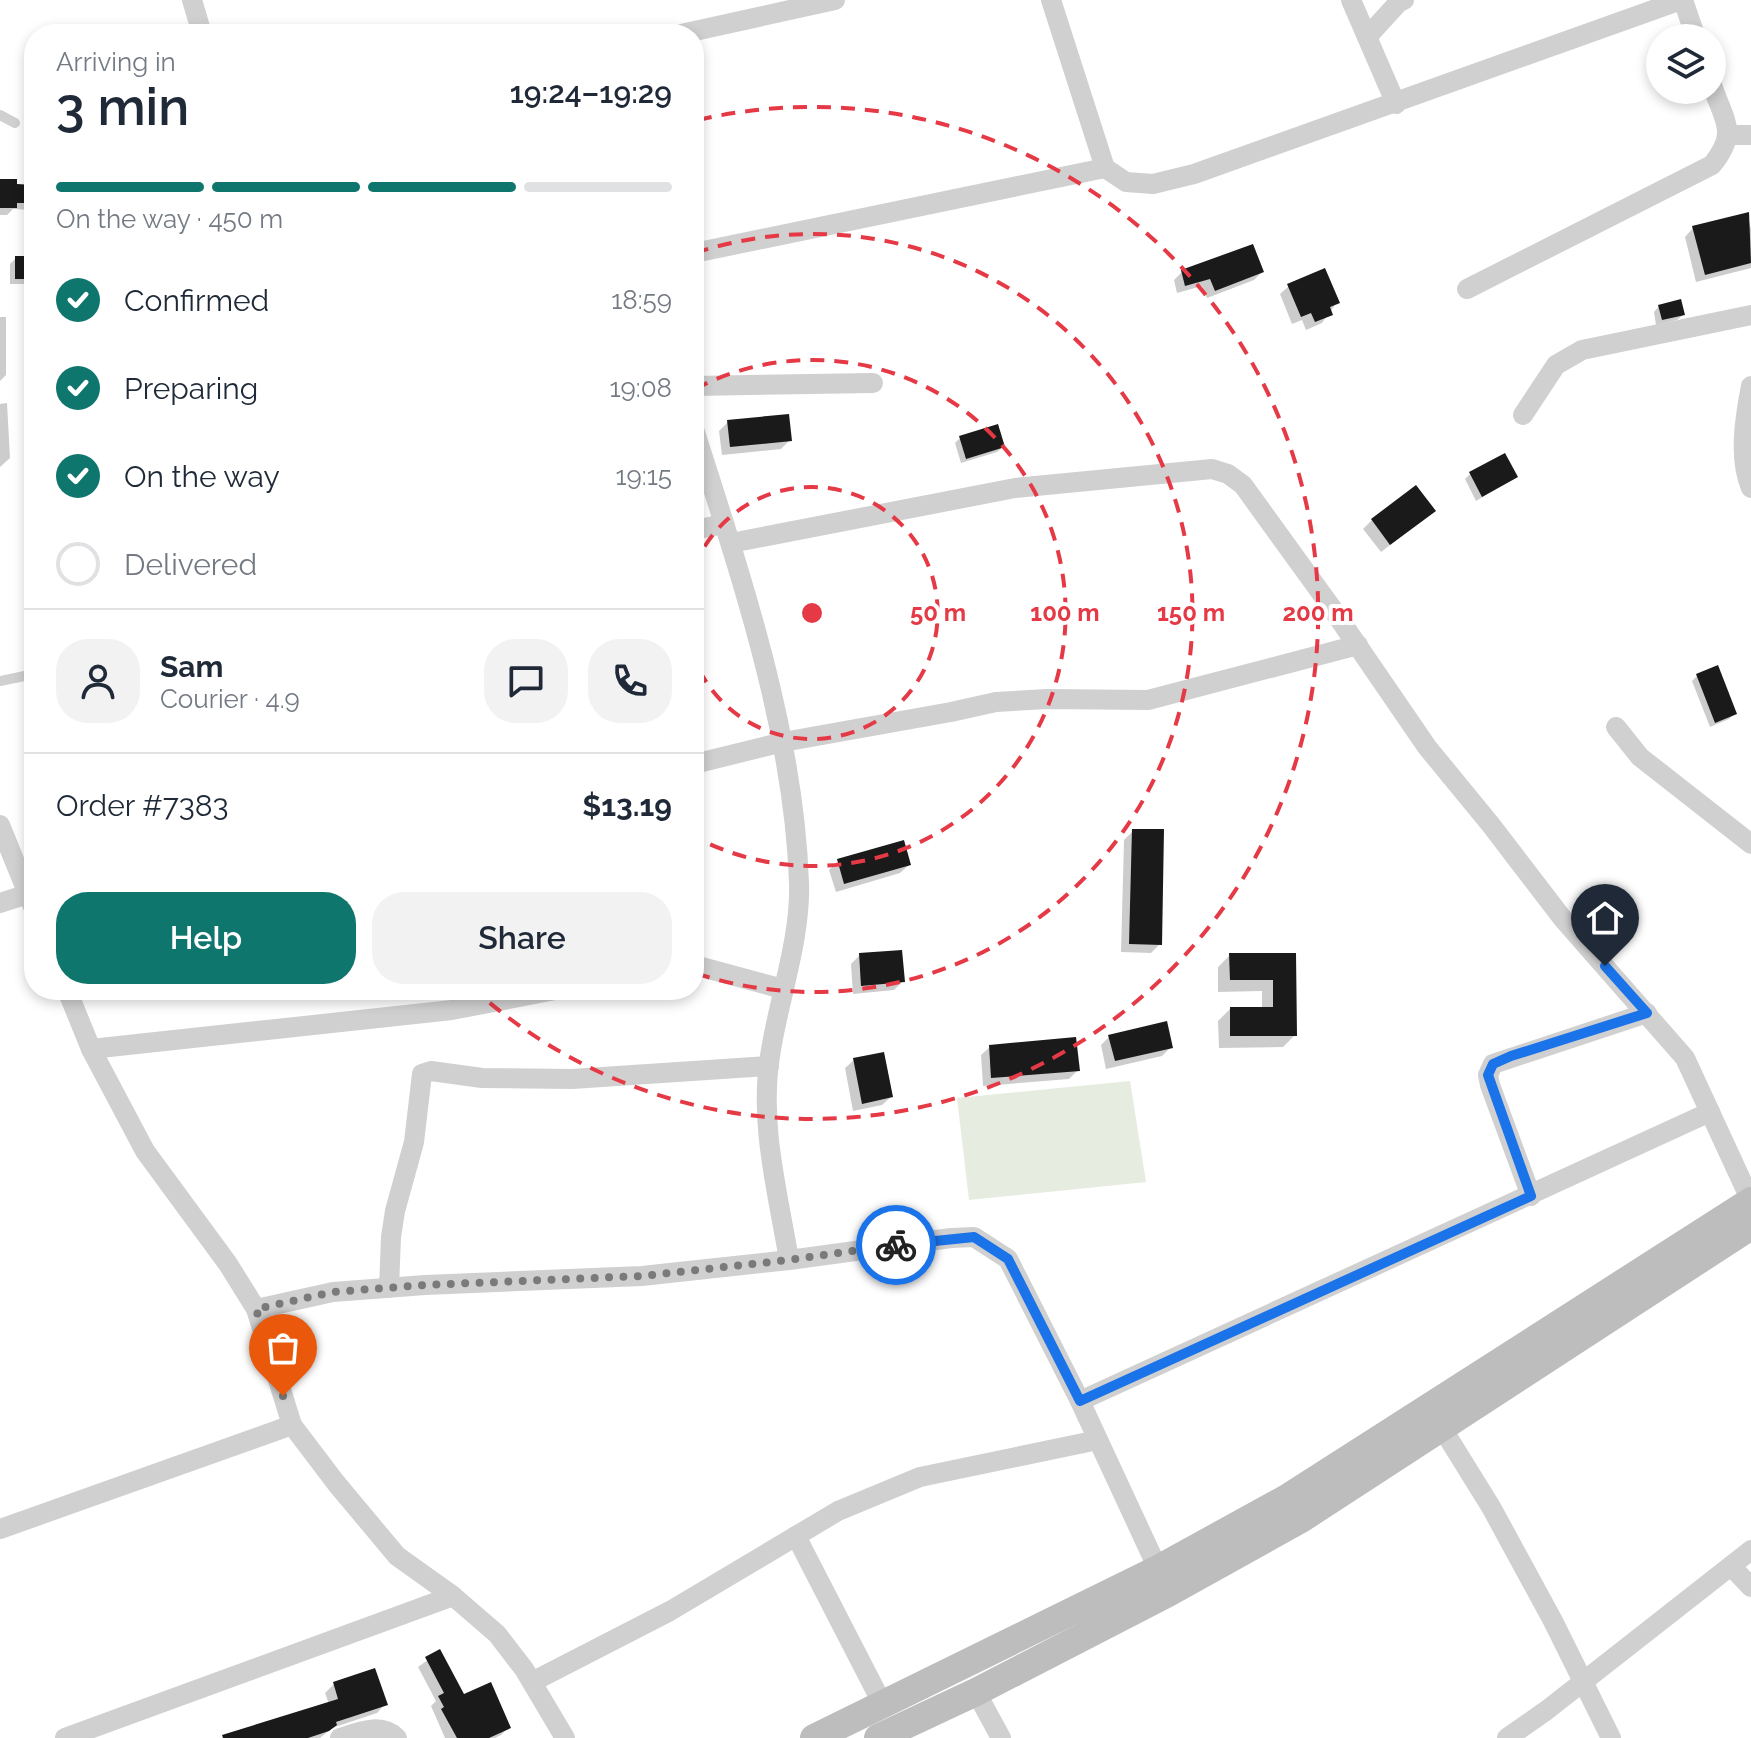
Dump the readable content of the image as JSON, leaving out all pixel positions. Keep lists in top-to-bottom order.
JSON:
{
  "page": {
    "heading": ["3 min", "Arriving in", "19:24–19:29"],
    "panel": [
      "Sam",
      "Courier · 4.9",
      "Order #7383",
      "$13.19"
    ],
    "bar": "On the way · 450 m",
    "list": [
      ["Confirmed", "18:59"],
      ["Preparing", "19:08"],
      ["On the way", "19:15"],
      "Delivered"
    ],
    "buttons": ["Help", "Share"]
  },
  "rings": [
    "50 m",
    "100 m",
    "150 m",
    "200 m"
  ]
}
